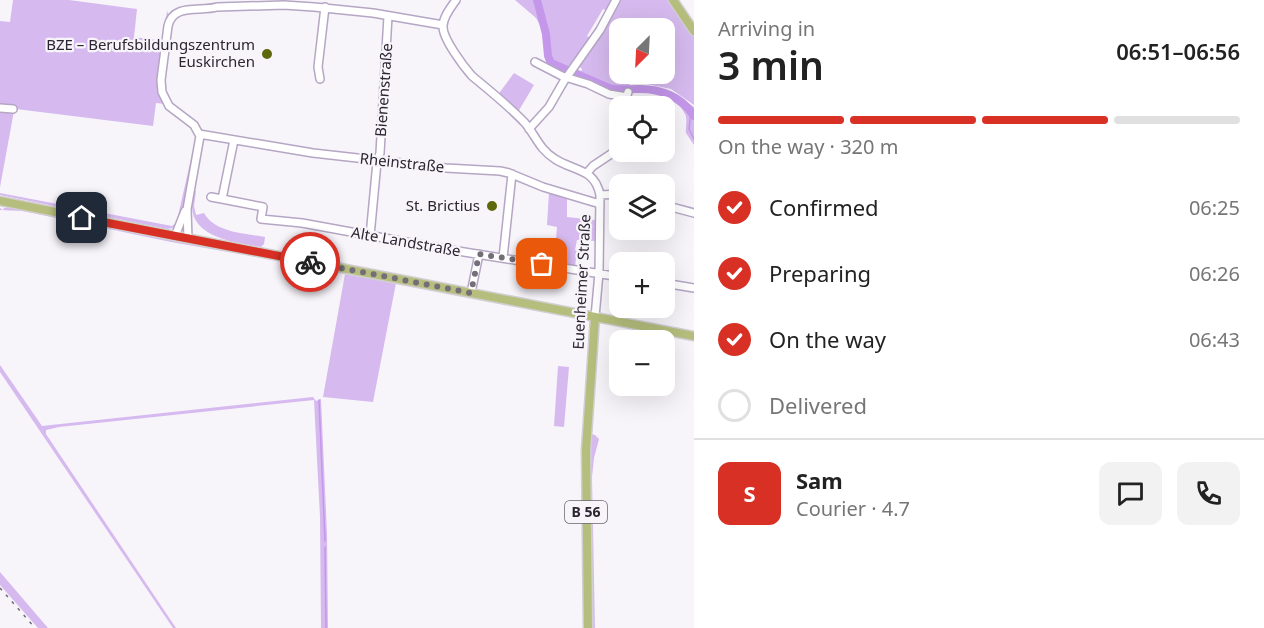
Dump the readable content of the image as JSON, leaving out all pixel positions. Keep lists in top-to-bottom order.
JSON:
{
  "streets": {
    "main road": ["Euenheimer Straße", "B 56"],
    "street": ["Bienenstraße", "Rheinstraße", "Alte Landstraße"]
  },
  "crossings": [
    ["Bienenstraße", "Rheinstraße"],
    ["Bienenstraße", "Alte Landstraße"],
    ["Rheinstraße", "Euenheimer Straße"],
    ["Alte Landstraße", "Euenheimer Straße"]
  ],
  "places": ["BZE – Berufsbildungszentrum Euskirchen", "St. Brictius"],
  "north": "bottom left",
  "page": {
    "heading": ["3 min", "Arriving in", "06:51–06:56"],
    "panel": ["Sam", "Courier · 4.7"],
    "map_buttons": ["+", "−"],
    "bar": "On the way · 320 m",
    "list": [
      ["Confirmed", "06:25"],
      ["Preparing", "06:26"],
      ["On the way", "06:43"],
      "Delivered"
    ],
    "round": "S"
  }
}
